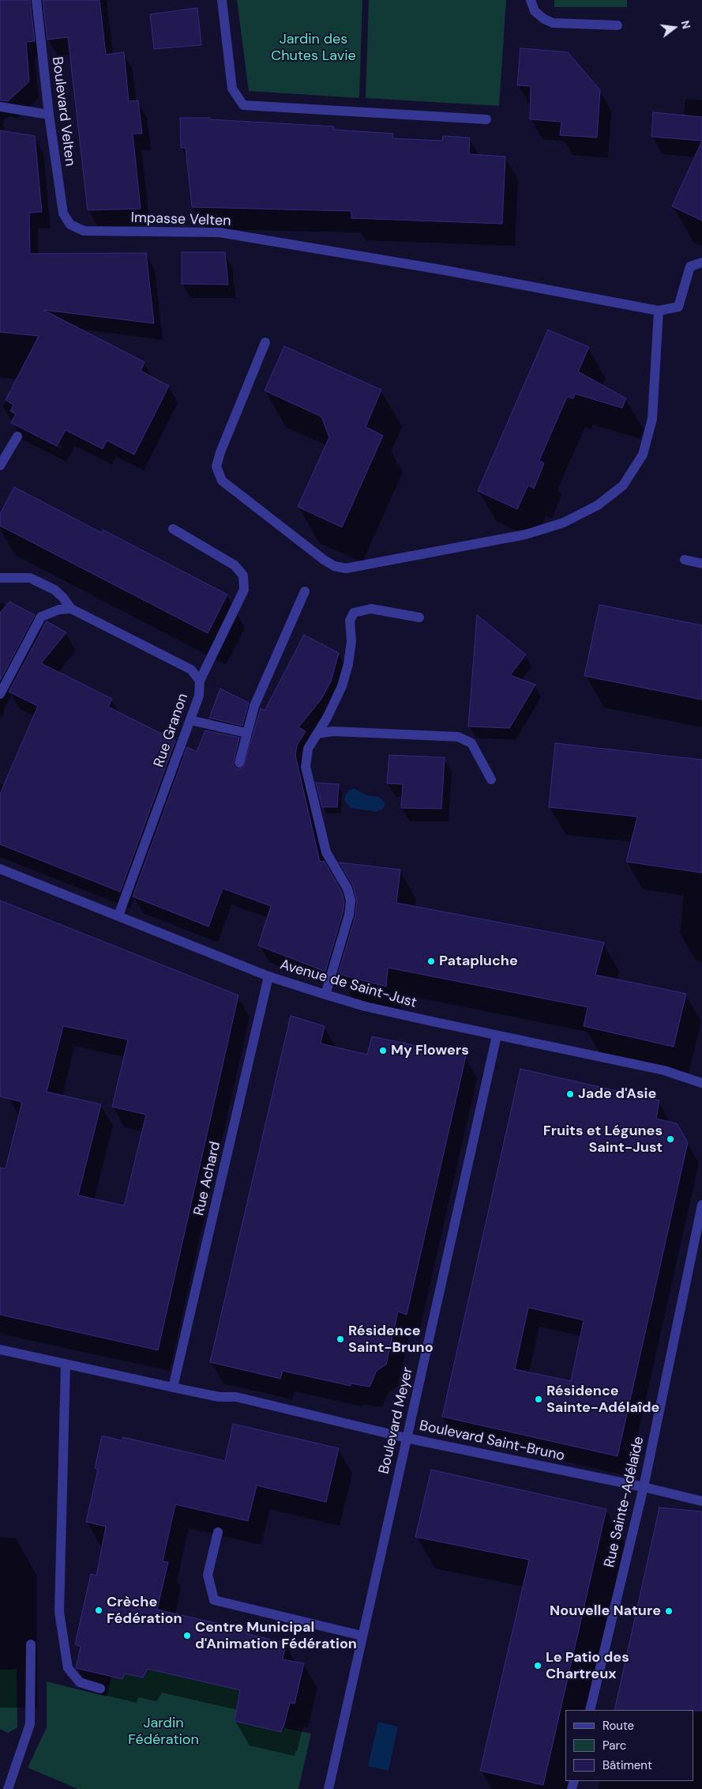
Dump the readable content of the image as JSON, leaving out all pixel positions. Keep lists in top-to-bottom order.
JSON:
{
  "streets": {
    "street": [
      "Boulevard Velten",
      "Impasse Velten",
      "Rue Granon",
      "Avenue de Saint-Just",
      "Rue Achard",
      "Boulevard Meyer",
      "Boulevard Saint-Bruno",
      "Rue Sainte-Adélaïde"
    ]
  },
  "crossings": [
    ["Boulevard Velten", "Impasse Velten"],
    ["Rue Granon", "Avenue de Saint-Just"],
    ["Avenue de Saint-Just", "Rue Achard"],
    ["Avenue de Saint-Just", "Boulevard Meyer"],
    ["Rue Achard", "Boulevard Saint-Bruno"],
    ["Boulevard Meyer", "Boulevard Saint-Bruno"],
    ["Boulevard Saint-Bruno", "Rue Sainte-Adélaïde"]
  ],
  "parks": ["Jardin des Chutes Lavie", "Jardin Fédération"],
  "places": [
    "Patapluche",
    "My Flowers",
    "Jade d'Asie",
    "Fruits et Légunes Saint-Just",
    "Résidence Saint-Bruno",
    "Résidence Sainte-Adélaîde",
    "Crèche Fédération",
    "Nouvelle Nature",
    "Centre Municipal d'Animation Fédération",
    "Le Patio des Chartreux"
  ],
  "legend": ["Route", "Parc", "Bâtiment"],
  "north": "right"
}
